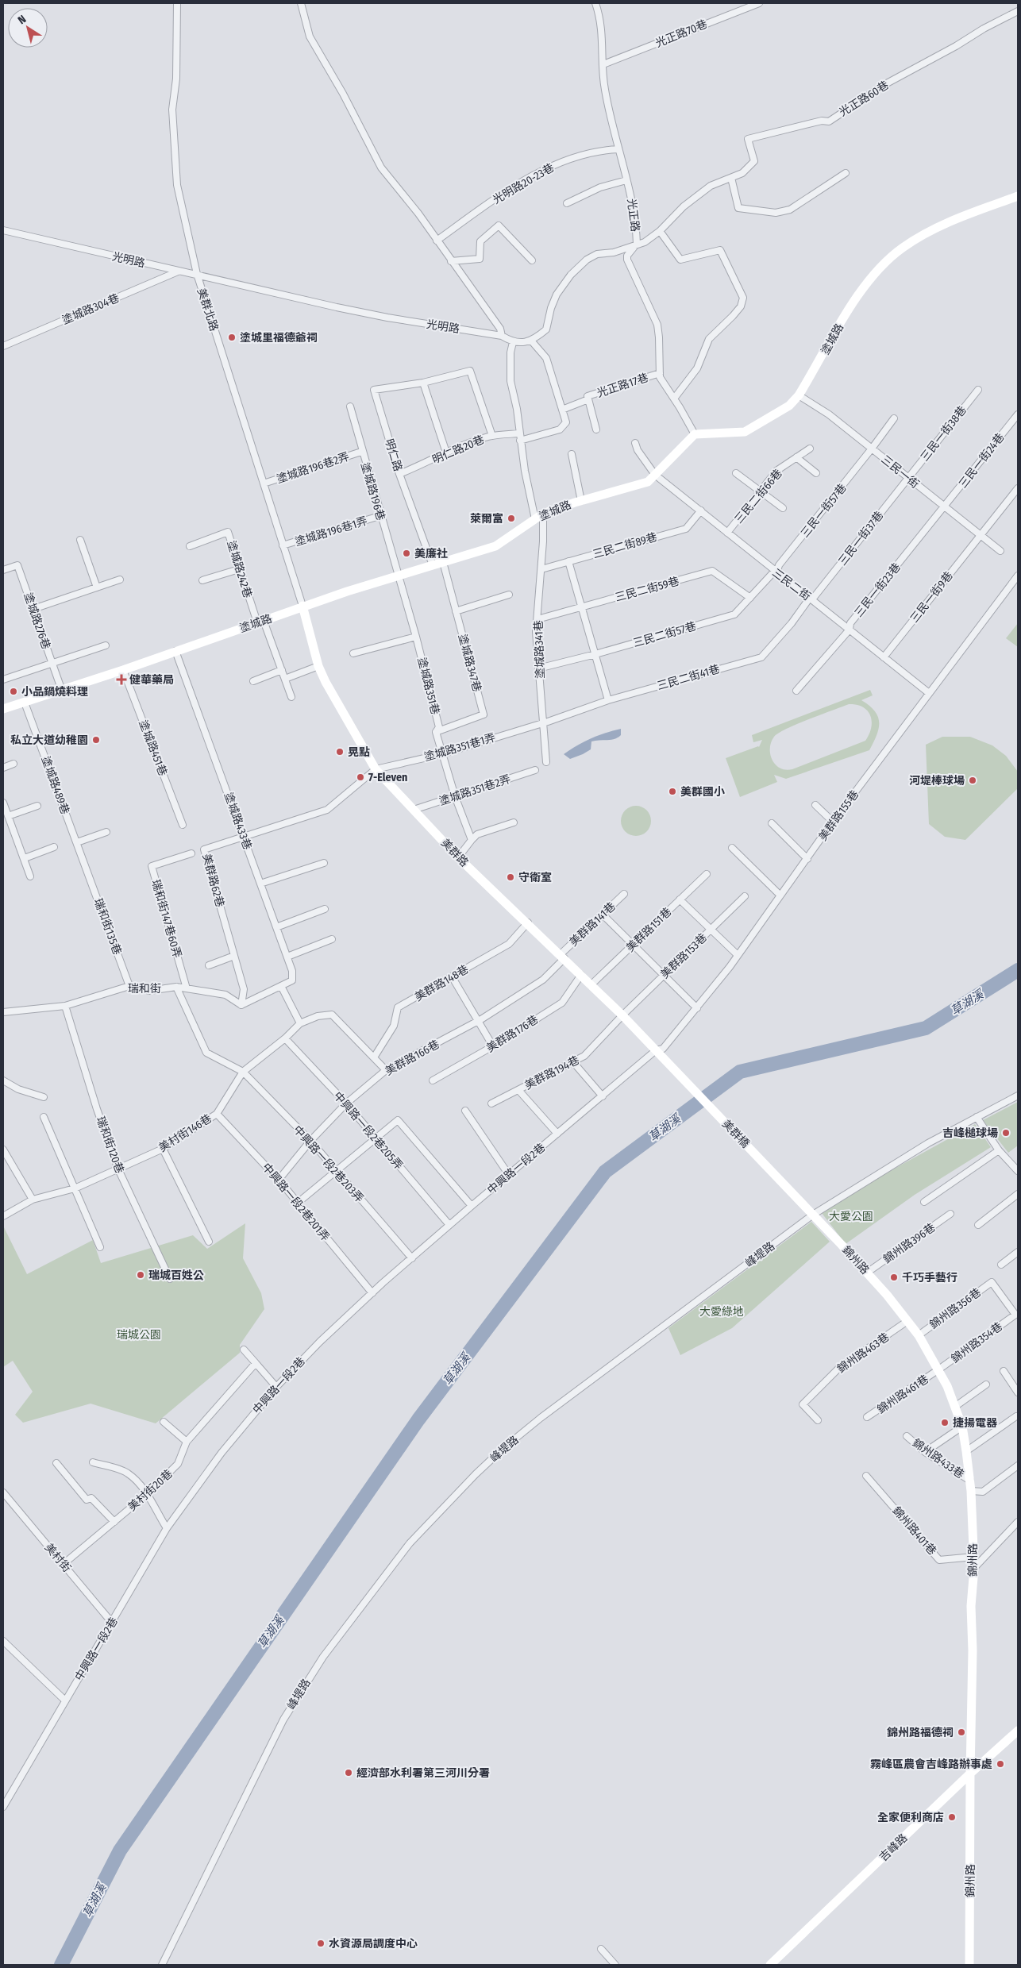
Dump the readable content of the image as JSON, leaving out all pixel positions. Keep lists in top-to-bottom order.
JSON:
{
  "streets": {
    "street": [
      "光正路70巷",
      "光正路60巷",
      "光明路20-23巷",
      "光正路",
      "光明路",
      "塗城路304巷",
      "美群北路",
      "塗城路",
      "光正路17巷",
      "三民一街38巷",
      "明仁路20巷",
      "明仁路",
      "三民一街24巷",
      "塗城路196巷2弄",
      "三民一街",
      "塗城路196巷",
      "三民二街66巷",
      "三民一街57巷",
      "塗城路196巷1弄",
      "三民一街37巷",
      "三民二街89巷",
      "塗城路242巷",
      "三民二街",
      "三民二街59巷",
      "三民一街23巷",
      "三民一街9巷",
      "塗城路276巷",
      "三民二街57巷",
      "塗城路341巷",
      "塗城路347巷",
      "三民二街41巷",
      "塗城路351巷",
      "塗城路351巷1弄",
      "塗城路451巷",
      "塗城路489巷",
      "塗城路351巷2弄",
      "美群路155巷",
      "塗城路433巷",
      "美群路",
      "美群路62巷",
      "瑞和街147巷60弄",
      "美群路141巷",
      "瑞和街135巷",
      "美群路151巷",
      "美群路153巷",
      "美群路148巷",
      "瑞和街",
      "美群路176巷",
      "美群路166巷",
      "美群路194巷",
      "中興路一段2巷205弄",
      "美村街146巷",
      "美群橋",
      "瑞和街120巷",
      "中興路一段2巷203弄",
      "中興路一段2巷",
      "中興路一段2巷201弄",
      "錦州路396巷",
      "峰堤路",
      "錦州路",
      "錦州路356巷",
      "錦州路354巷",
      "錦州路463巷",
      "錦州路461巷",
      "錦州路433巷",
      "美村街20巷",
      "錦州路401巷",
      "美村街",
      "吉峰路"
    ]
  },
  "crossings": [
    ["光正路70巷", "光正路"],
    ["光正路60巷", "光正路"],
    ["光明路20-23巷", "光正路"],
    ["光正路", "塗城路"],
    ["光正路", "光正路17巷"],
    ["光明路", "塗城路304巷"],
    ["光明路", "美群北路"],
    ["美群北路", "塗城路"],
    ["美群北路", "塗城路196巷2弄"],
    ["美群北路", "塗城路196巷1弄"],
    ["美群北路", "美群路"],
    ["塗城路", "明仁路"],
    ["塗城路", "三民一街"],
    ["塗城路", "塗城路196巷"],
    ["塗城路", "塗城路242巷"],
    ["塗城路", "三民二街"],
    ["塗城路", "塗城路276巷"],
    ["塗城路", "塗城路341巷"],
    ["塗城路", "塗城路347巷"],
    ["塗城路", "塗城路351巷"],
    ["塗城路", "塗城路451巷"],
    ["塗城路", "塗城路489巷"],
    ["塗城路", "塗城路433巷"],
    ["塗城路", "美群路"],
    ["三民一街38巷", "三民一街"],
    ["三民一街38巷", "三民一街37巷"],
    ["明仁路20巷", "明仁路"],
    ["三民一街24巷", "三民一街"],
    ["三民一街24巷", "三民一街23巷"],
    ["塗城路196巷2弄", "塗城路196巷"],
    ["三民一街", "三民一街57巷"],
    ["三民一街", "三民一街37巷"],
    ["三民一街", "三民一街23巷"],
    ["三民一街", "三民一街9巷"],
    ["塗城路196巷", "塗城路196巷1弄"],
    ["塗城路196巷", "塗城路351巷"],
    ["三民二街66巷", "三民二街"],
    ["三民一街57巷", "三民二街"],
    ["三民一街57巷", "三民二街57巷"],
    ["三民一街37巷", "三民二街"],
    ["三民一街37巷", "三民二街41巷"],
    ["三民二街89巷", "三民二街"],
    ["三民二街89巷", "塗城路341巷"],
    ["三民二街", "三民一街23巷"],
    ["三民二街", "三民一街9巷"],
    ["三民二街", "三民二街57巷"],
    ["三民二街", "三民二街41巷"],
    ["三民二街", "美群路155巷"],
    ["三民二街59巷", "三民二街57巷"],
    ["三民二街59巷", "塗城路341巷"],
    ["三民二街57巷", "塗城路341巷"],
    ["塗城路341巷", "三民二街41巷"],
    ["塗城路341巷", "塗城路351巷1弄"],
    ["塗城路347巷", "塗城路351巷"],
    ["三民二街41巷", "塗城路351巷1弄"],
    ["塗城路351巷", "塗城路351巷1弄"],
    ["塗城路351巷", "塗城路351巷2弄"],
    ["塗城路351巷1弄", "美群路"],
    ["塗城路351巷1弄", "美群路62巷"],
    ["塗城路489巷", "瑞和街135巷"],
    ["塗城路351巷2弄", "美群路"],
    ["美群路155巷", "美群路"],
    ["美群路155巷", "中興路一段2巷"],
    ["塗城路433巷", "美群路62巷"],
    ["美群路", "美群路62巷"],
    ["美群路", "美群路141巷"],
    ["美群路", "美群路151巷"],
    ["美群路", "美群路153巷"],
    ["美群路", "美群路148巷"],
    ["美群路", "美群路176巷"],
    ["美群路", "美群路166巷"],
    ["美群路", "美群路194巷"],
    ["美群路", "美群橋"],
    ["美群路", "中興路一段2巷"],
    ["美群路62巷", "瑞和街"],
    ["瑞和街147巷60弄", "瑞和街"],
    ["美群路141巷", "美群路166巷"],
    ["瑞和街135巷", "瑞和街"],
    ["美群路153巷", "美群路194巷"],
    ["美群路148巷", "美村街146巷"],
    ["瑞和街", "瑞和街120巷"],
    ["瑞和街", "中興路一段2巷203弄"],
    ["美群路166巷", "中興路一段2巷205弄"],
    ["美群路166巷", "美村街146巷"],
    ["美群路166巷", "中興路一段2巷203弄"],
    ["美群路166巷", "中興路一段2巷201弄"],
    ["中興路一段2巷205弄", "美村街146巷"],
    ["中興路一段2巷205弄", "中興路一段2巷"],
    ["美村街146巷", "瑞和街120巷"],
    ["美村街146巷", "中興路一段2巷203弄"],
    ["美村街146巷", "中興路一段2巷201弄"],
    ["美群橋", "峰堤路"],
    ["美群橋", "錦州路"],
    ["中興路一段2巷203弄", "中興路一段2巷"],
    ["中興路一段2巷", "中興路一段2巷201弄"],
    ["中興路一段2巷", "美村街"],
    ["錦州路396巷", "錦州路"],
    ["峰堤路", "錦州路"],
    ["錦州路", "錦州路356巷"],
    ["錦州路", "錦州路354巷"],
    ["錦州路", "錦州路463巷"],
    ["錦州路", "錦州路461巷"],
    ["錦州路", "錦州路433巷"],
    ["錦州路", "錦州路401巷"],
    ["錦州路", "吉峰路"],
    ["錦州路356巷", "錦州路354巷"],
    ["錦州路354巷", "錦州路461巷"],
    ["美村街20巷", "美村街"]
  ],
  "water": ["草湖溪"],
  "parks": ["大愛公園", "大愛綠地", "瑞城公園"],
  "places": {
    "other": [
      "塗城里福德爺祠",
      "萊爾富",
      "美廉社",
      "小品鍋燒料理",
      "私立大道幼稚園",
      "晃點",
      "7-Eleven",
      "河堤棒球場",
      "美群國小",
      "守衛室",
      "吉峰槌球場",
      "瑞城百姓公",
      "千巧手藝行",
      "捷揚電器",
      "錦州路福德祠",
      "霧峰區農會吉峰路辦事處",
      "經濟部水利署第三河川分署",
      "全家便利商店",
      "水資源局調度中心"
    ],
    "health": ["健華藥局"]
  },
  "north": "top left"
}
